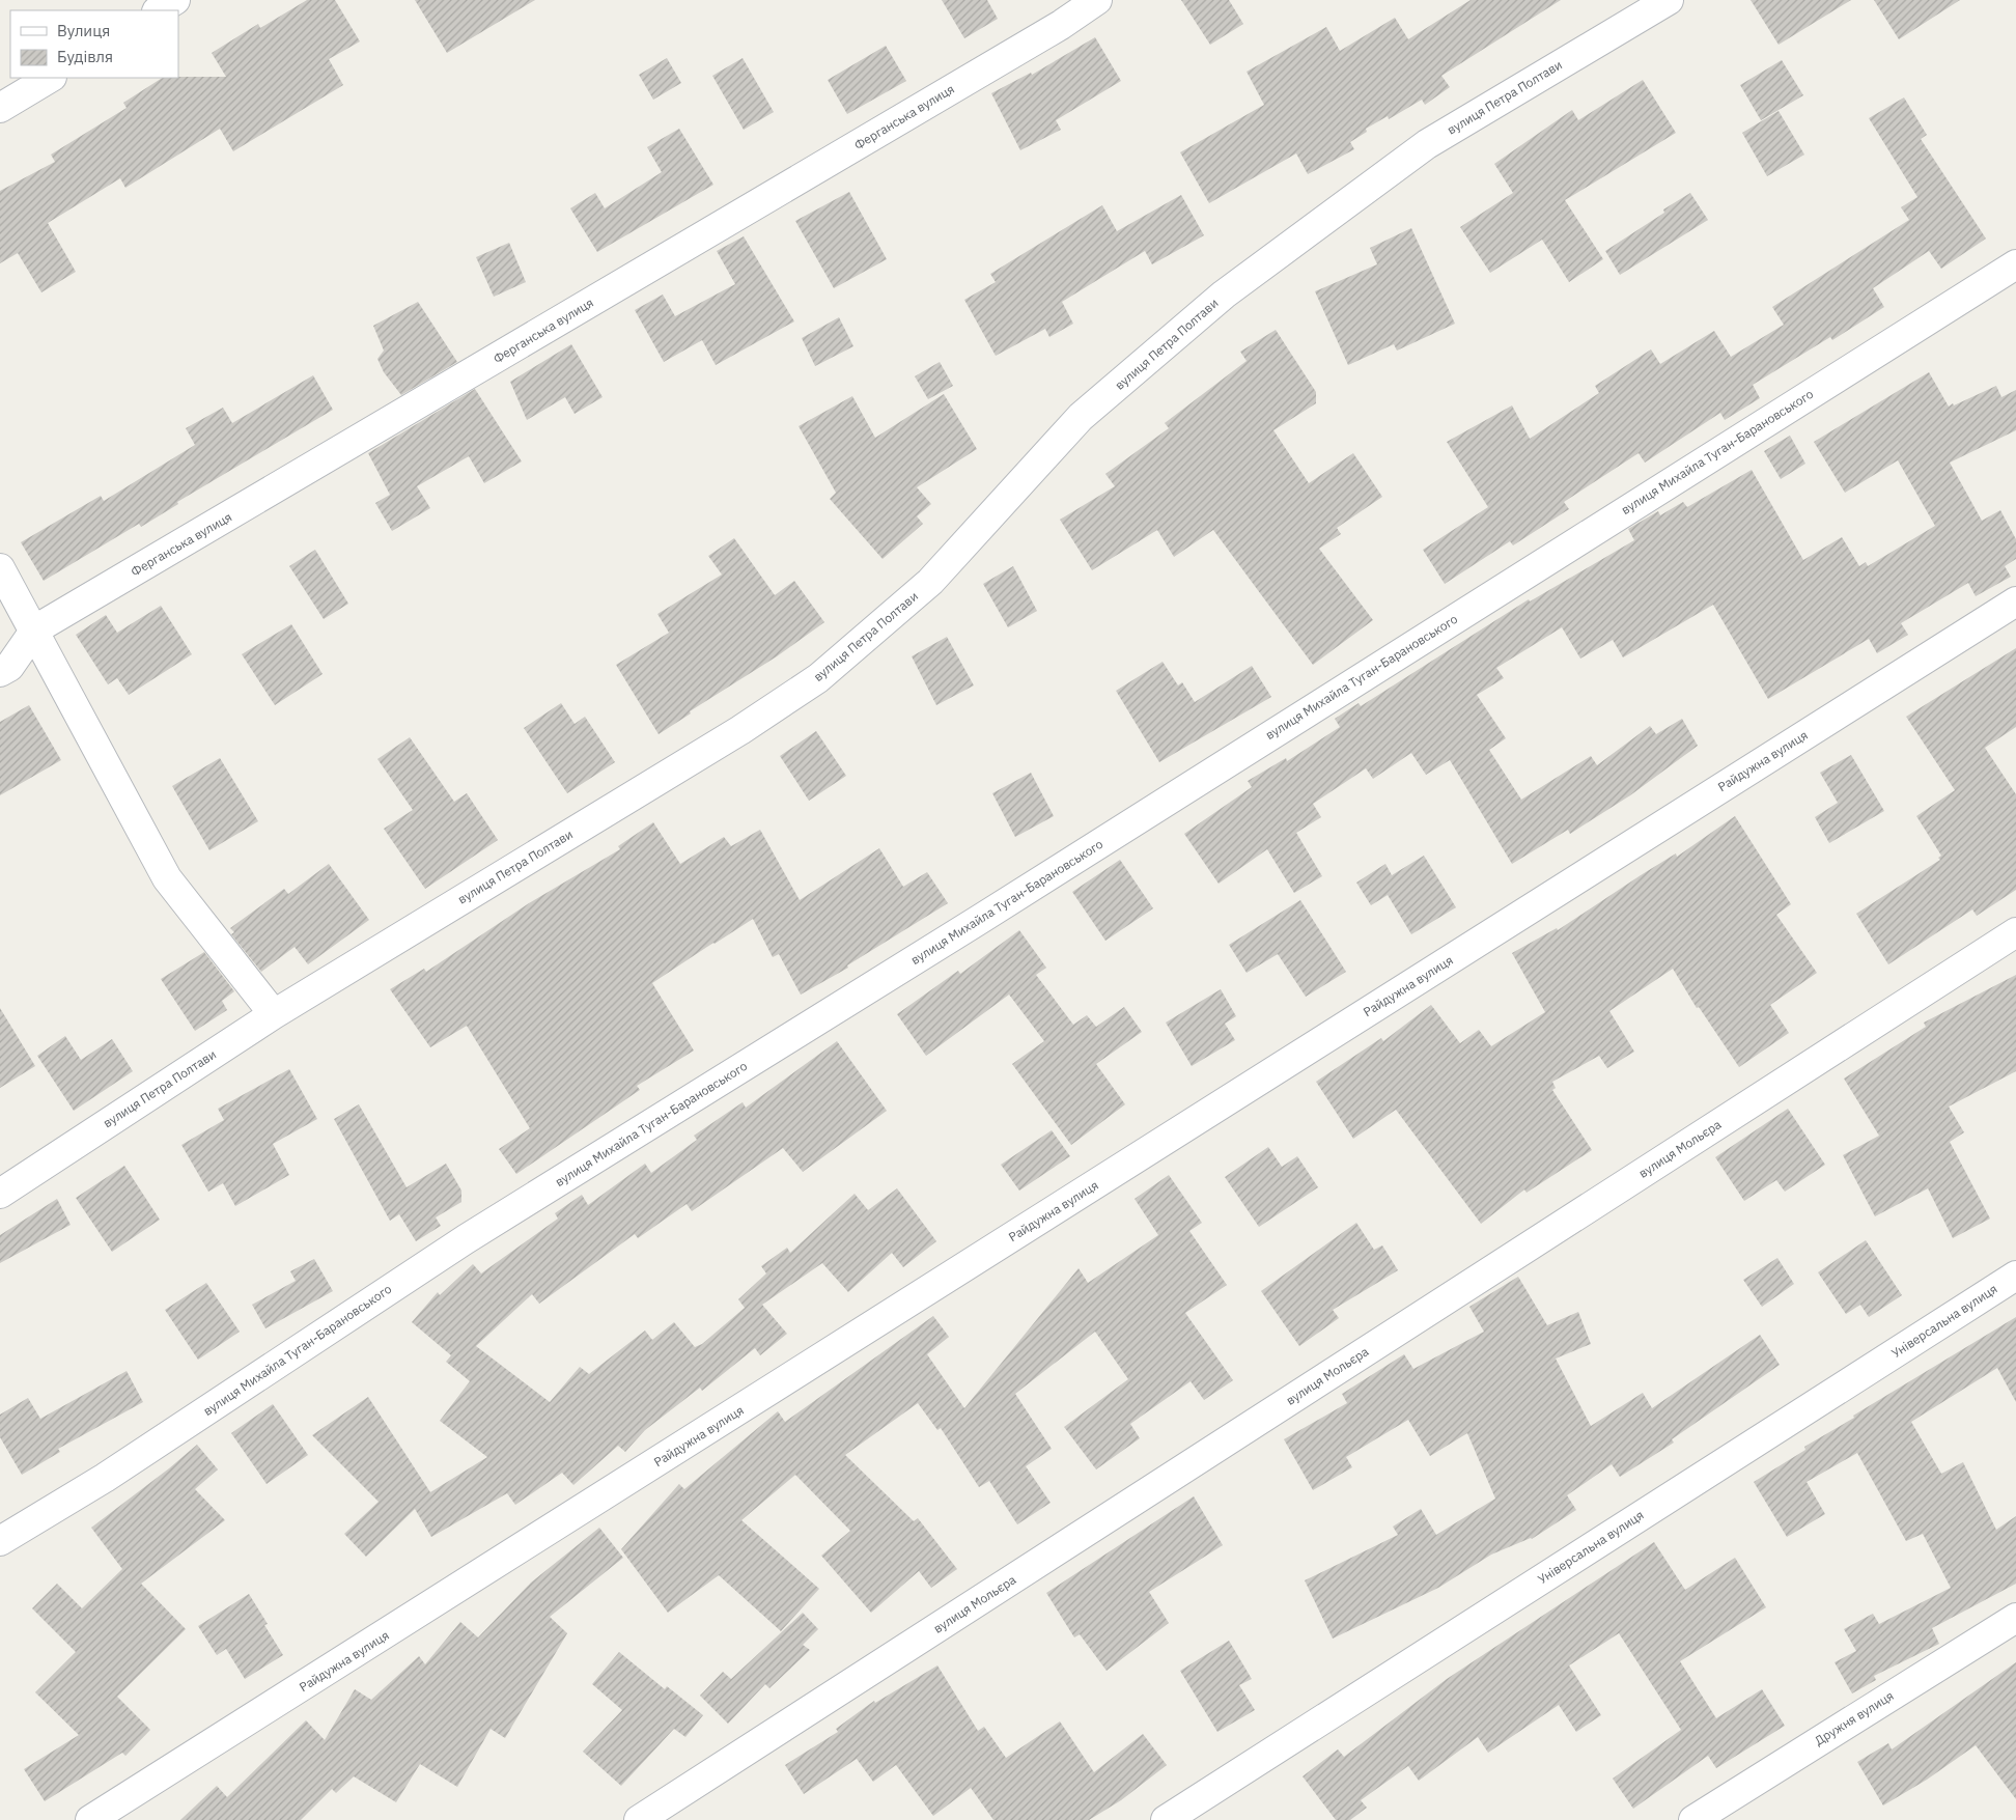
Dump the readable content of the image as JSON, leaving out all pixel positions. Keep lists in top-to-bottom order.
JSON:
{
  "streets": {
    "street": [
      "вулиця Петра Полтави",
      "Ферганська вулиця",
      "вулиця Михайла Туган-Барановського",
      "Райдужна вулиця",
      "вулиця Мольєра",
      "Універсальна вулиця",
      "Дружня вулиця"
    ]
  },
  "legend": ["Вулиця", "Будівля"]
}
